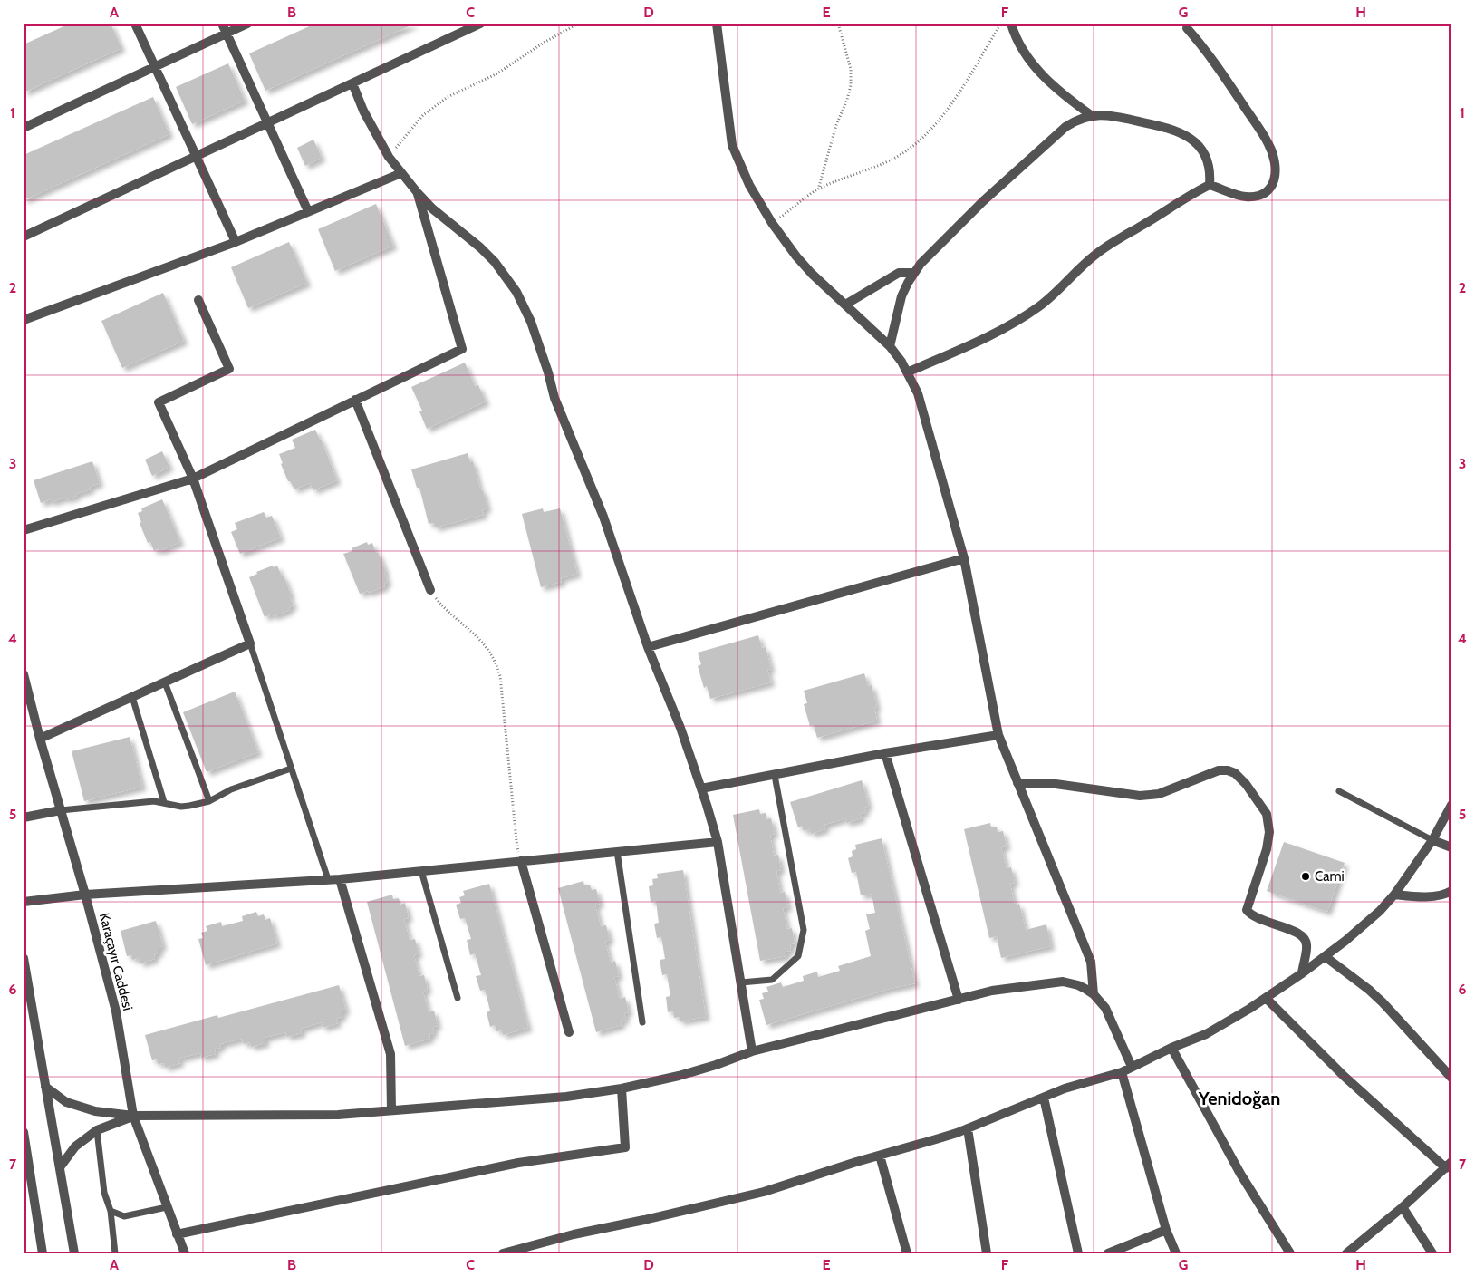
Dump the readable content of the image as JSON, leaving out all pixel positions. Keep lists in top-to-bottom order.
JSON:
{
  "streets": {
    "street": ["Karaçayır Caddesi"]
  },
  "districts": ["Yenidoğan"],
  "places": ["Cami"],
  "grid": {
    "columns": [
      "A",
      "B",
      "C",
      "D",
      "E",
      "F",
      "G",
      "H"
    ],
    "rows": [
      "1",
      "2",
      "3",
      "4",
      "5",
      "6",
      "7"
    ]
  }
}
